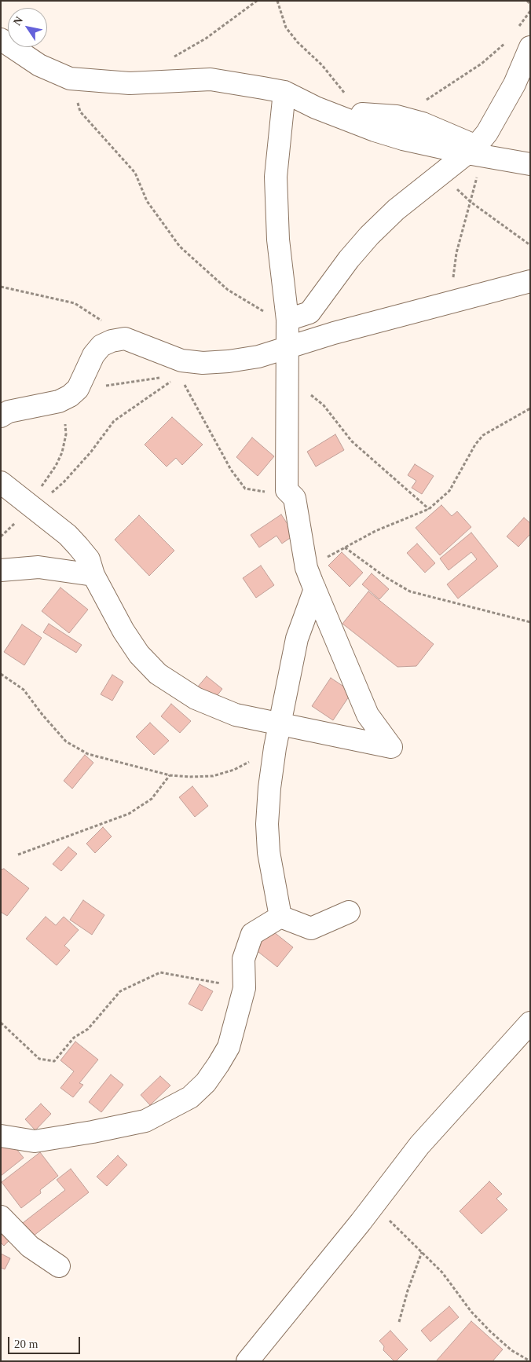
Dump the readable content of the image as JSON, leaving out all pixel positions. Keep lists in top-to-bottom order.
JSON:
{
  "scale_bar": "20 m",
  "north": "top left"
}
